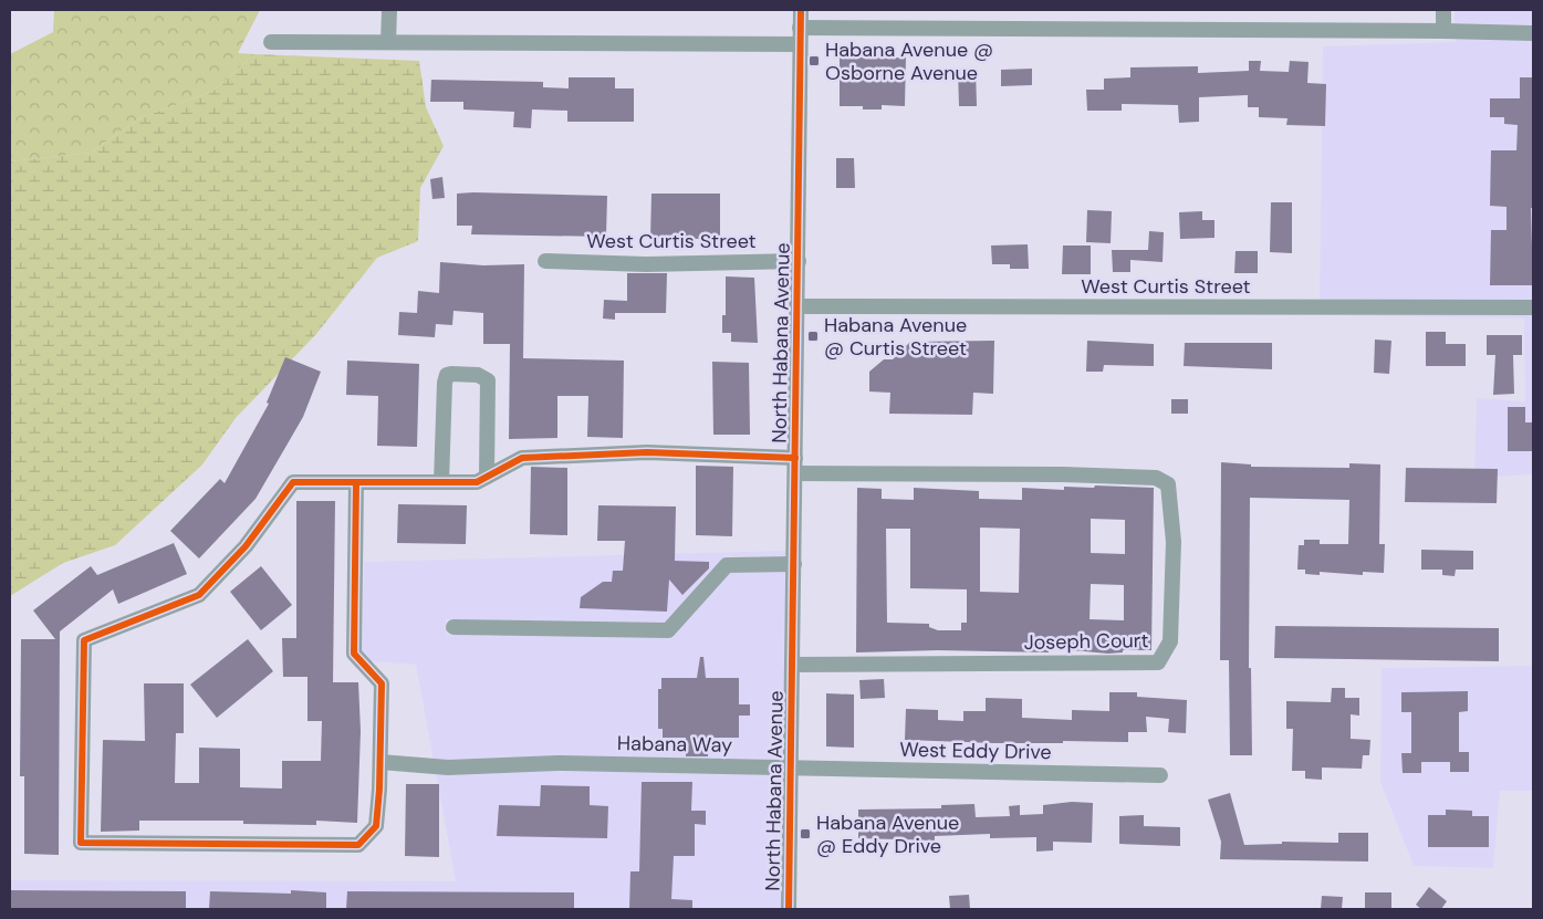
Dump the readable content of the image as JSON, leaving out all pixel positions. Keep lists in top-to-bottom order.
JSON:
{
  "streets": {
    "street": [
      "West Curtis Street",
      "North Habana Avenue",
      "Joseph Court",
      "Habana Way",
      "West Eddy Drive"
    ]
  },
  "crossings": [
    ["West Curtis Street", "North Habana Avenue"],
    ["North Habana Avenue", "Joseph Court"],
    ["North Habana Avenue", "Habana Way"],
    ["North Habana Avenue", "West Eddy Drive"],
    ["Habana Way", "West Eddy Drive"]
  ],
  "places": {
    "transit": ["Habana Avenue @ Osborne Avenue", "Habana Avenue @ Curtis Street", "Habana Avenue @ Eddy Drive"]
  }
}
